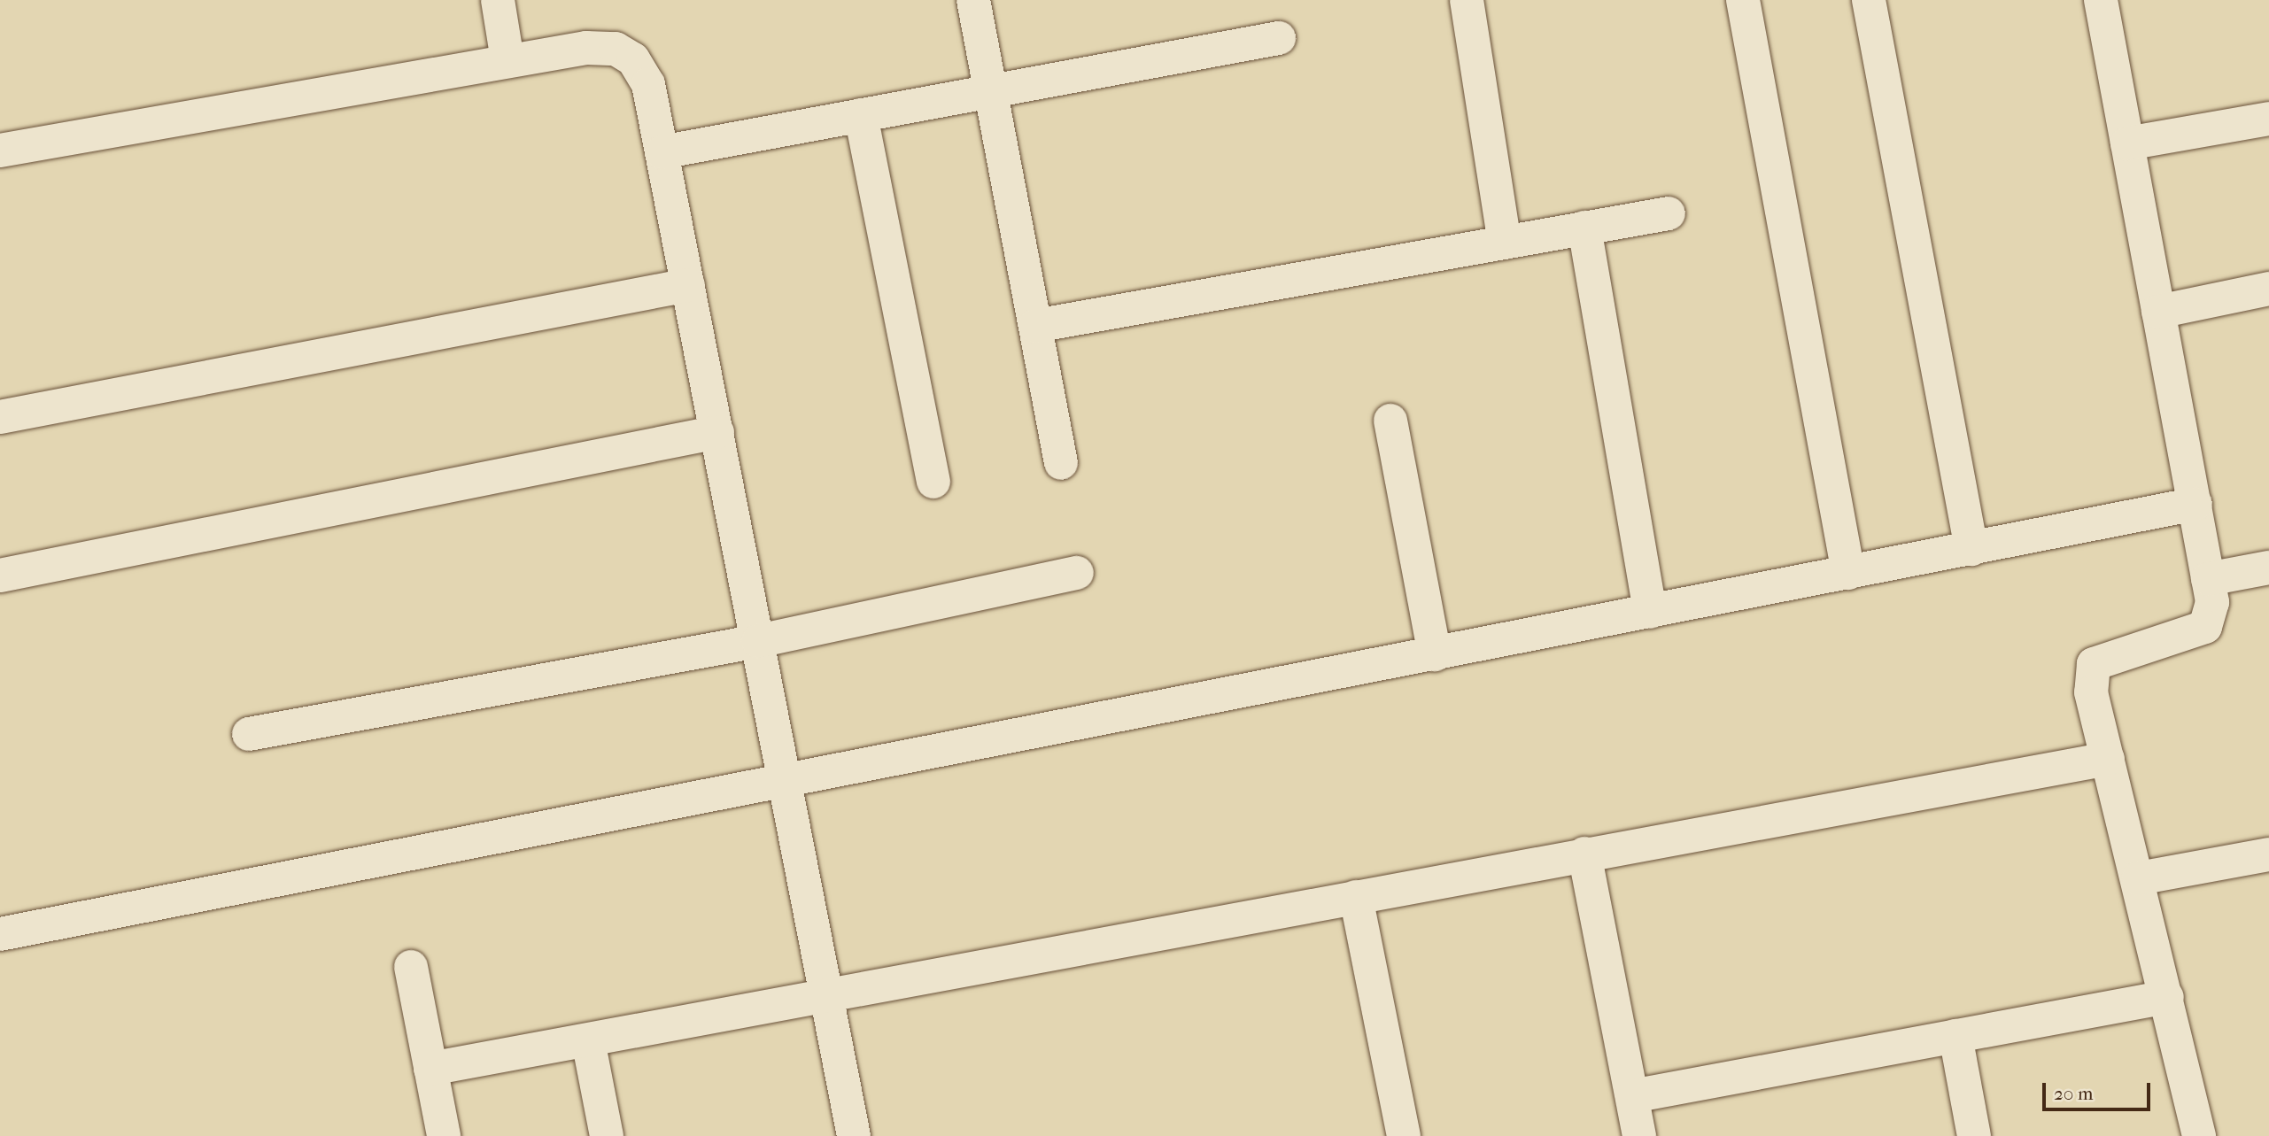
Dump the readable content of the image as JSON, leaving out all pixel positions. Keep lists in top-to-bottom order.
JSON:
{
  "scale_bar": "20 m"
}
